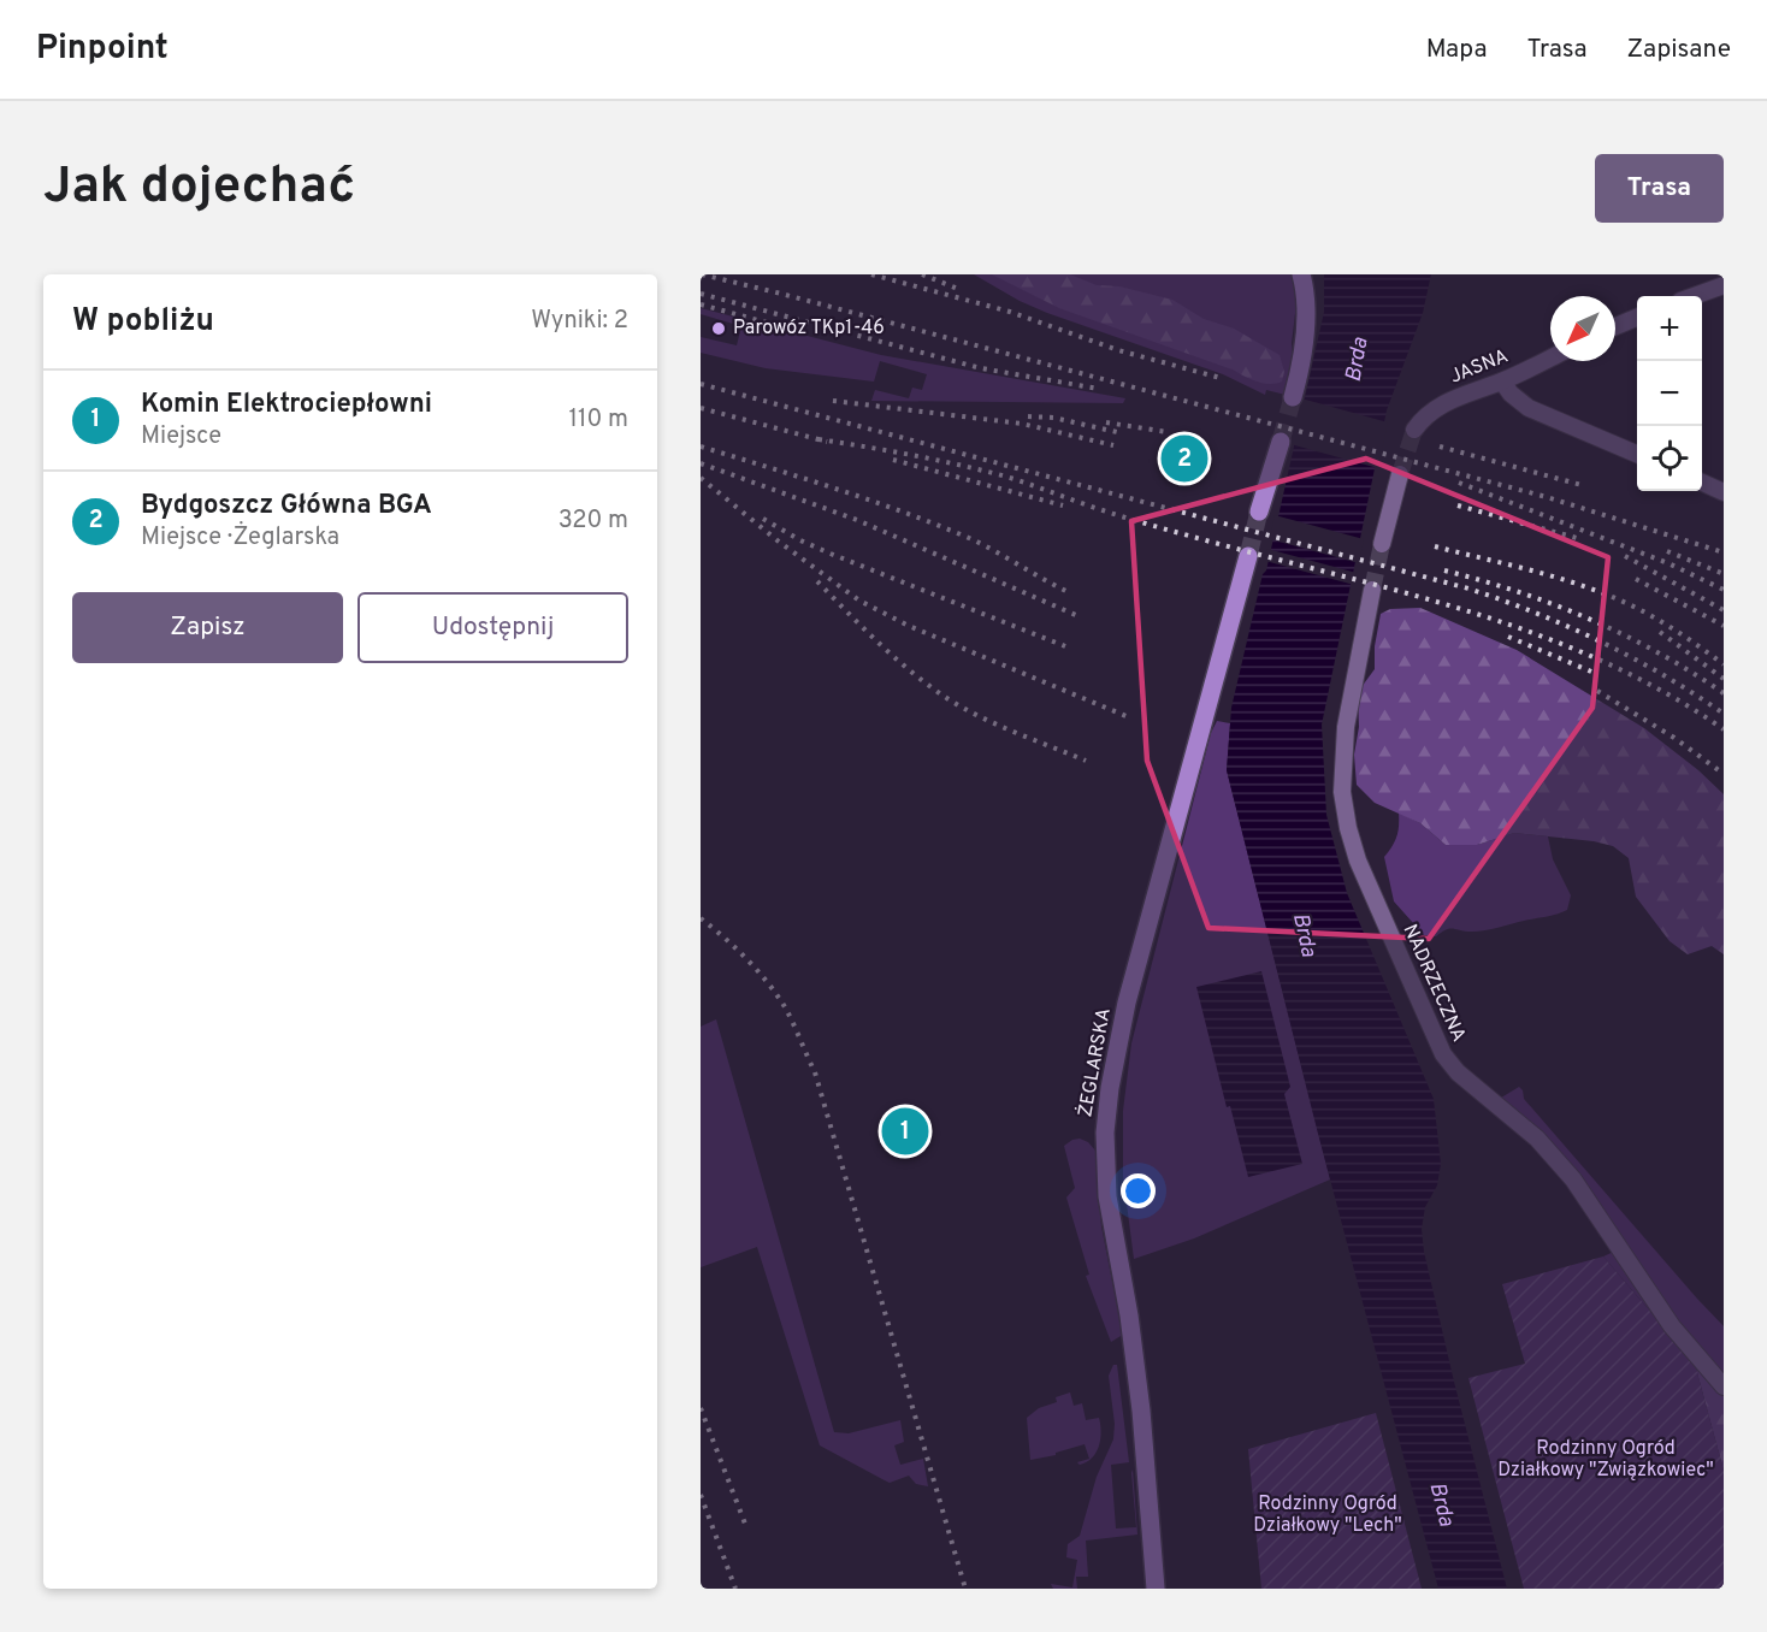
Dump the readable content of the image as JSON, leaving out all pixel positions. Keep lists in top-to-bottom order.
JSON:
{
  "streets": {
    "street": ["JASNA", "NADRZECZNA", "ŻEGLARSKA"]
  },
  "water": ["Brda"],
  "parks": ["Rodzinny Ogród Działkowy \"Związkowiec\"", "Rodzinny Ogród Działkowy \"Lech\""],
  "places": ["Parowóz TKp1-46"],
  "north": "bottom left",
  "page": {
    "header": "Pinpoint",
    "nav": ["Mapa", "Trasa", "Zapisane"],
    "buttons": [
      "Trasa",
      ["Zapisz", "Udostępnij"]
    ],
    "title": "Jak dojechać",
    "heading": ["W pobliżu", "Wyniki: 2"],
    "map_buttons": ["+", "−"],
    "list": [
      {
        "mark": "1",
        "name": "Komin Elektrociepłowni",
        "note": "Miejsce",
        "value": "110 m"
      },
      {
        "mark": "2",
        "name": "Bydgoszcz Główna BGA",
        "note": "Miejsce · Żeglarska",
        "value": "320 m"
      }
    ],
    "pins": ["2", "1"]
  }
}
